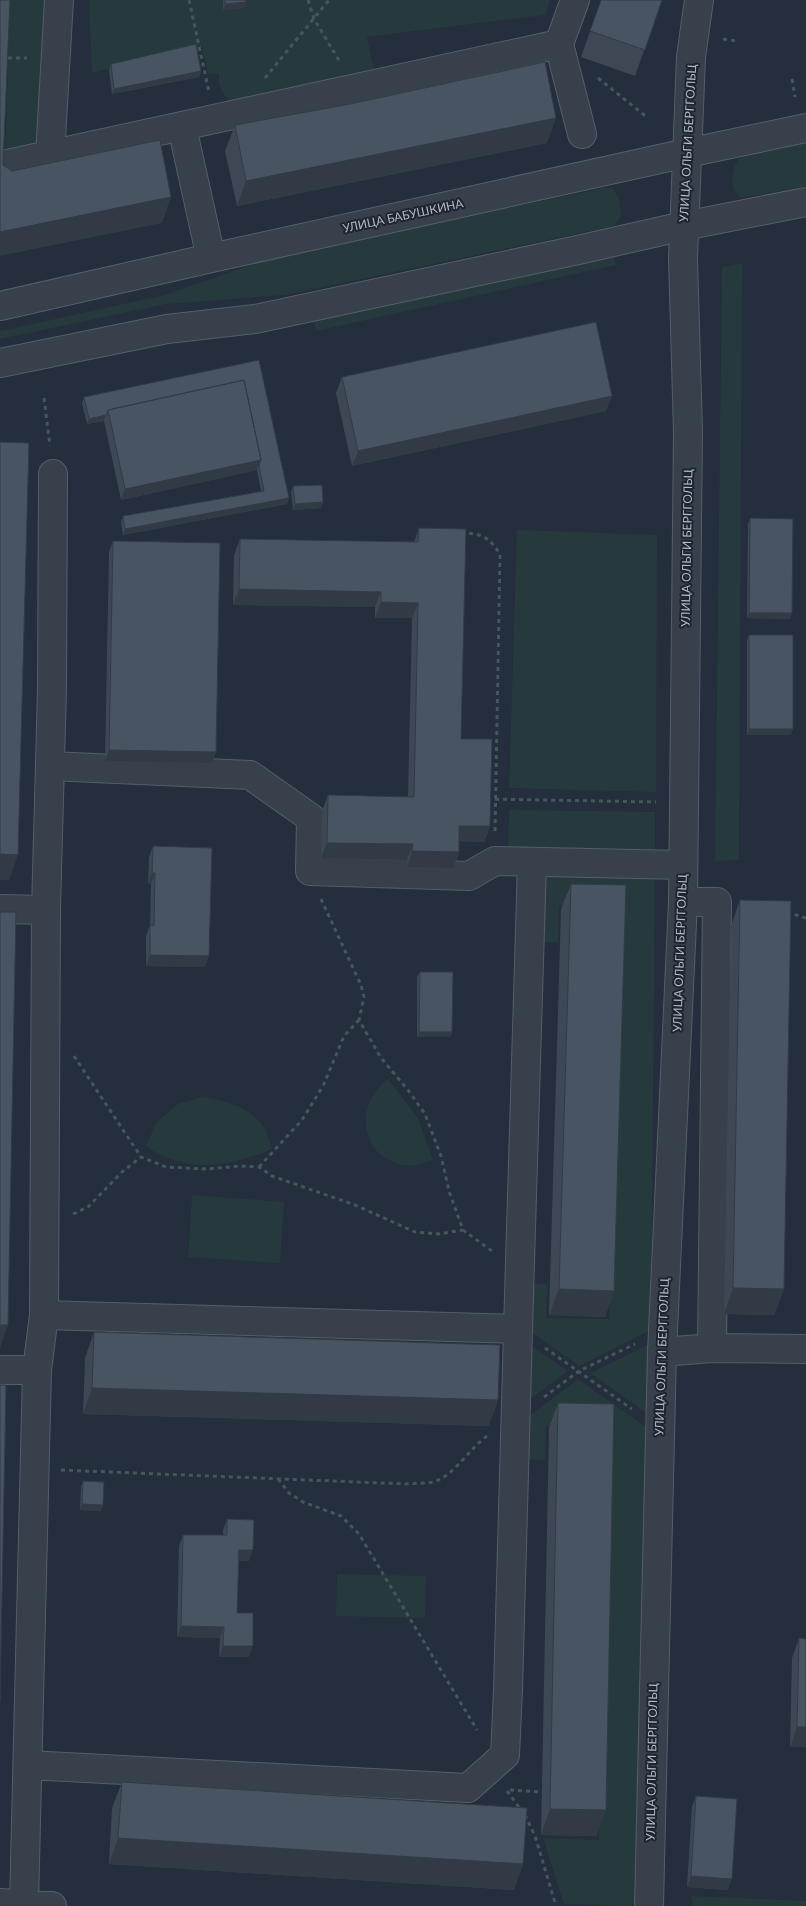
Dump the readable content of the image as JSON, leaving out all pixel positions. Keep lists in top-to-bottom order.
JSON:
{
  "streets": {
    "street": ["УЛИЦА ОЛЬГИ БЕРГГОЛЬЦ", "УЛИЦА БАБУШКИНА"]
  },
  "crossings": [
    ["УЛИЦА ОЛЬГИ БЕРГГОЛЬЦ", "УЛИЦА БАБУШКИНА"]
  ]
}
